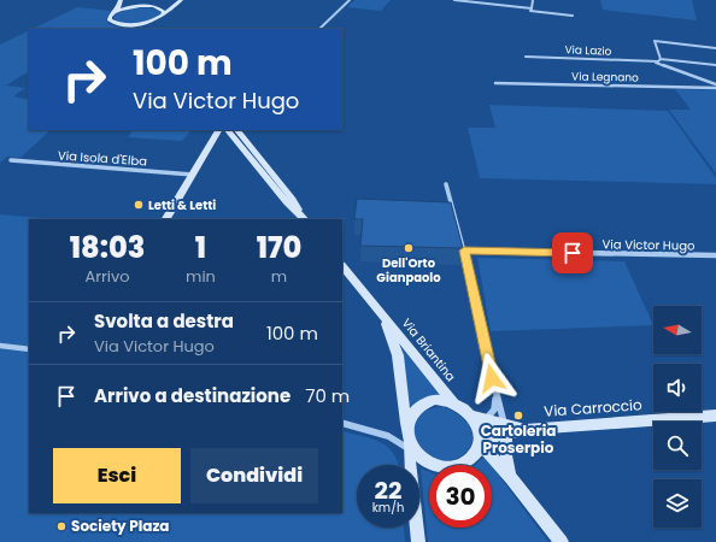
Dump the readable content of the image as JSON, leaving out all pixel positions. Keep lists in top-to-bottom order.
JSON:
{
  "streets": {
    "main road": ["Via Briantina", "Via Carroccio"],
    "street": [
      "Via Lazio",
      "Via Legnano",
      "Via Isola d'Elba",
      "Via Victor Hugo"
    ]
  },
  "crossings": [
    ["Via Briantina", "Via Carroccio"]
  ],
  "places": [
    "Letti & Letti",
    "Dell'Orto Gianpaolo",
    "Cartoleria Proserpio",
    "Society Plaza"
  ],
  "north": "left",
  "page": {
    "turn": ["100 m", "Via Victor Hugo"],
    "eta": [
      "18:03",
      "Arrivo",
      "1",
      "min",
      "170",
      "m"
    ],
    "list": [
      {
        "name": "Svolta a destra",
        "note": "Via Victor Hugo",
        "value": "100 m"
      },
      {
        "name": "Arrivo a destinazione",
        "value": "70 m"
      }
    ],
    "buttons": ["Esci", "Condividi"],
    "speed": "22 km/h",
    "limit": "30"
  }
}
